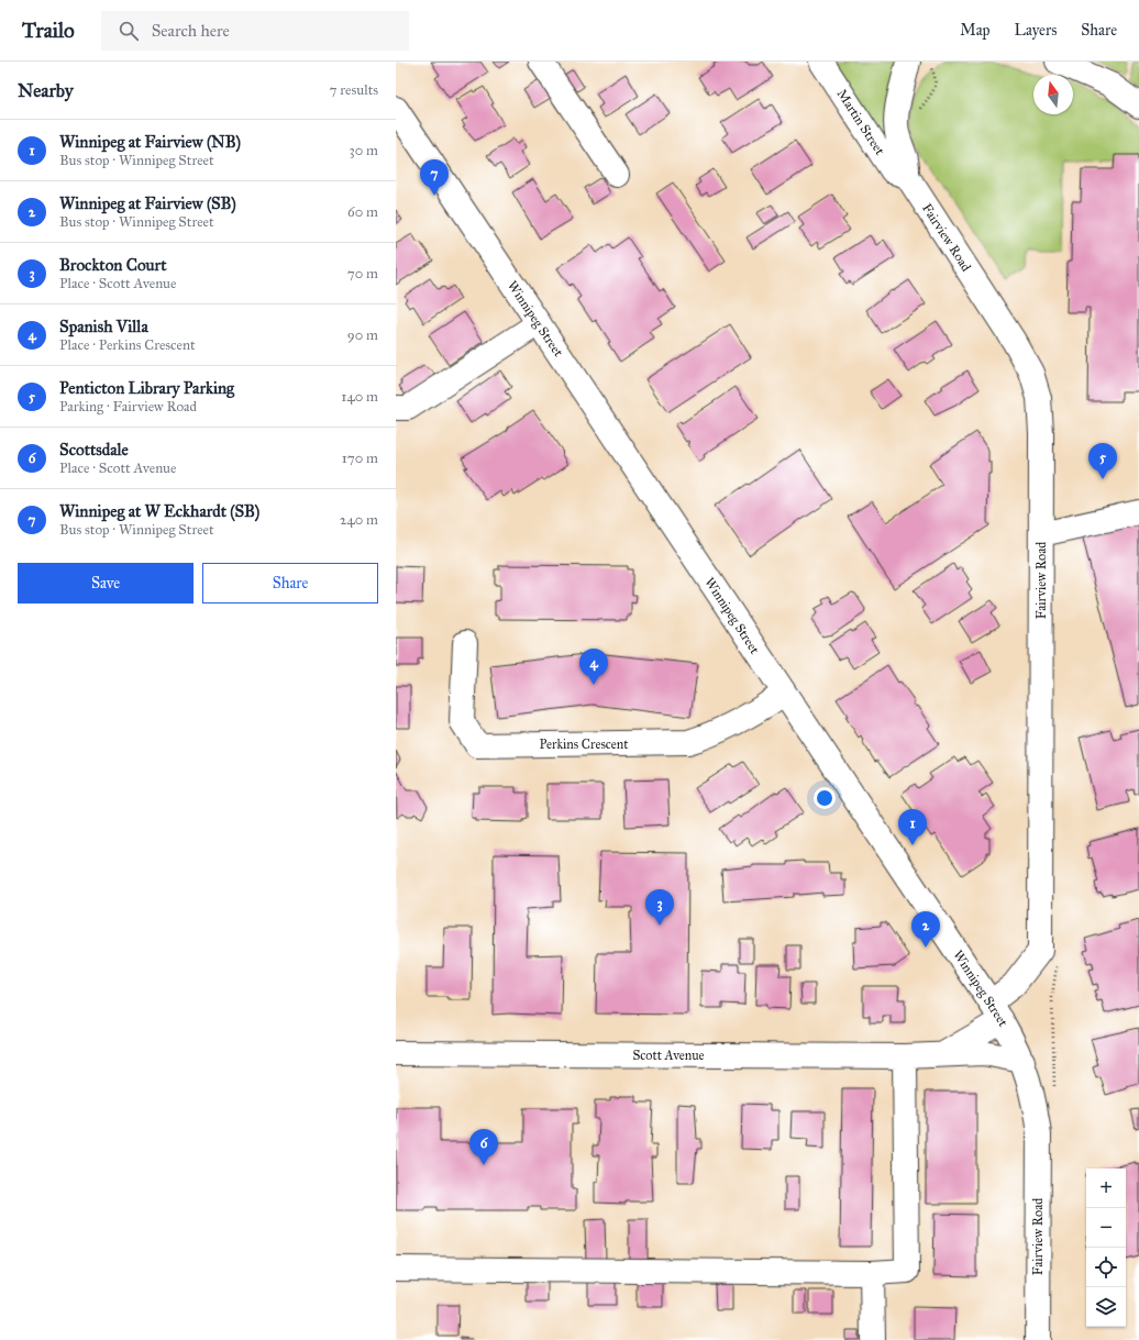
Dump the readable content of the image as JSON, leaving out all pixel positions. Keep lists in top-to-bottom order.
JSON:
{
  "streets": {
    "street": [
      "Martin Street",
      "Fairview Road",
      "Winnipeg Street",
      "Perkins Crescent",
      "Scott Avenue"
    ]
  },
  "crossings": [
    ["Martin Street", "Fairview Road"],
    ["Fairview Road", "Winnipeg Street"],
    ["Fairview Road", "Scott Avenue"],
    ["Winnipeg Street", "Perkins Crescent"],
    ["Winnipeg Street", "Scott Avenue"]
  ],
  "north": "top",
  "page": {
    "header": "Trailo",
    "search": "Search here",
    "nav": ["Map", "Layers", "Share"],
    "heading": ["Nearby", "7 results"],
    "list": [
      {
        "mark": "1",
        "name": "Winnipeg at Fairview (NB)",
        "note": "Bus stop · Winnipeg Street",
        "value": "30 m"
      },
      {
        "mark": "2",
        "name": "Winnipeg at Fairview (SB)",
        "note": "Bus stop · Winnipeg Street",
        "value": "60 m"
      },
      {
        "mark": "3",
        "name": "Brockton Court",
        "note": "Place · Scott Avenue",
        "value": "70 m"
      },
      {
        "mark": "4",
        "name": "Spanish Villa",
        "note": "Place · Perkins Crescent",
        "value": "90 m"
      },
      {
        "mark": "5",
        "name": "Penticton Library Parking",
        "note": "Parking · Fairview Road",
        "value": "140 m"
      },
      {
        "mark": "6",
        "name": "Scottsdale",
        "note": "Place · Scott Avenue",
        "value": "170 m"
      },
      {
        "mark": "7",
        "name": "Winnipeg at W Eckhardt (SB)",
        "note": "Bus stop · Winnipeg Street",
        "value": "240 m"
      }
    ],
    "pins": [
      "7",
      "5",
      "4",
      "1",
      "3",
      "2",
      "6"
    ],
    "buttons": ["Save", "Share"],
    "map_buttons": ["+", "−"]
  }
}
